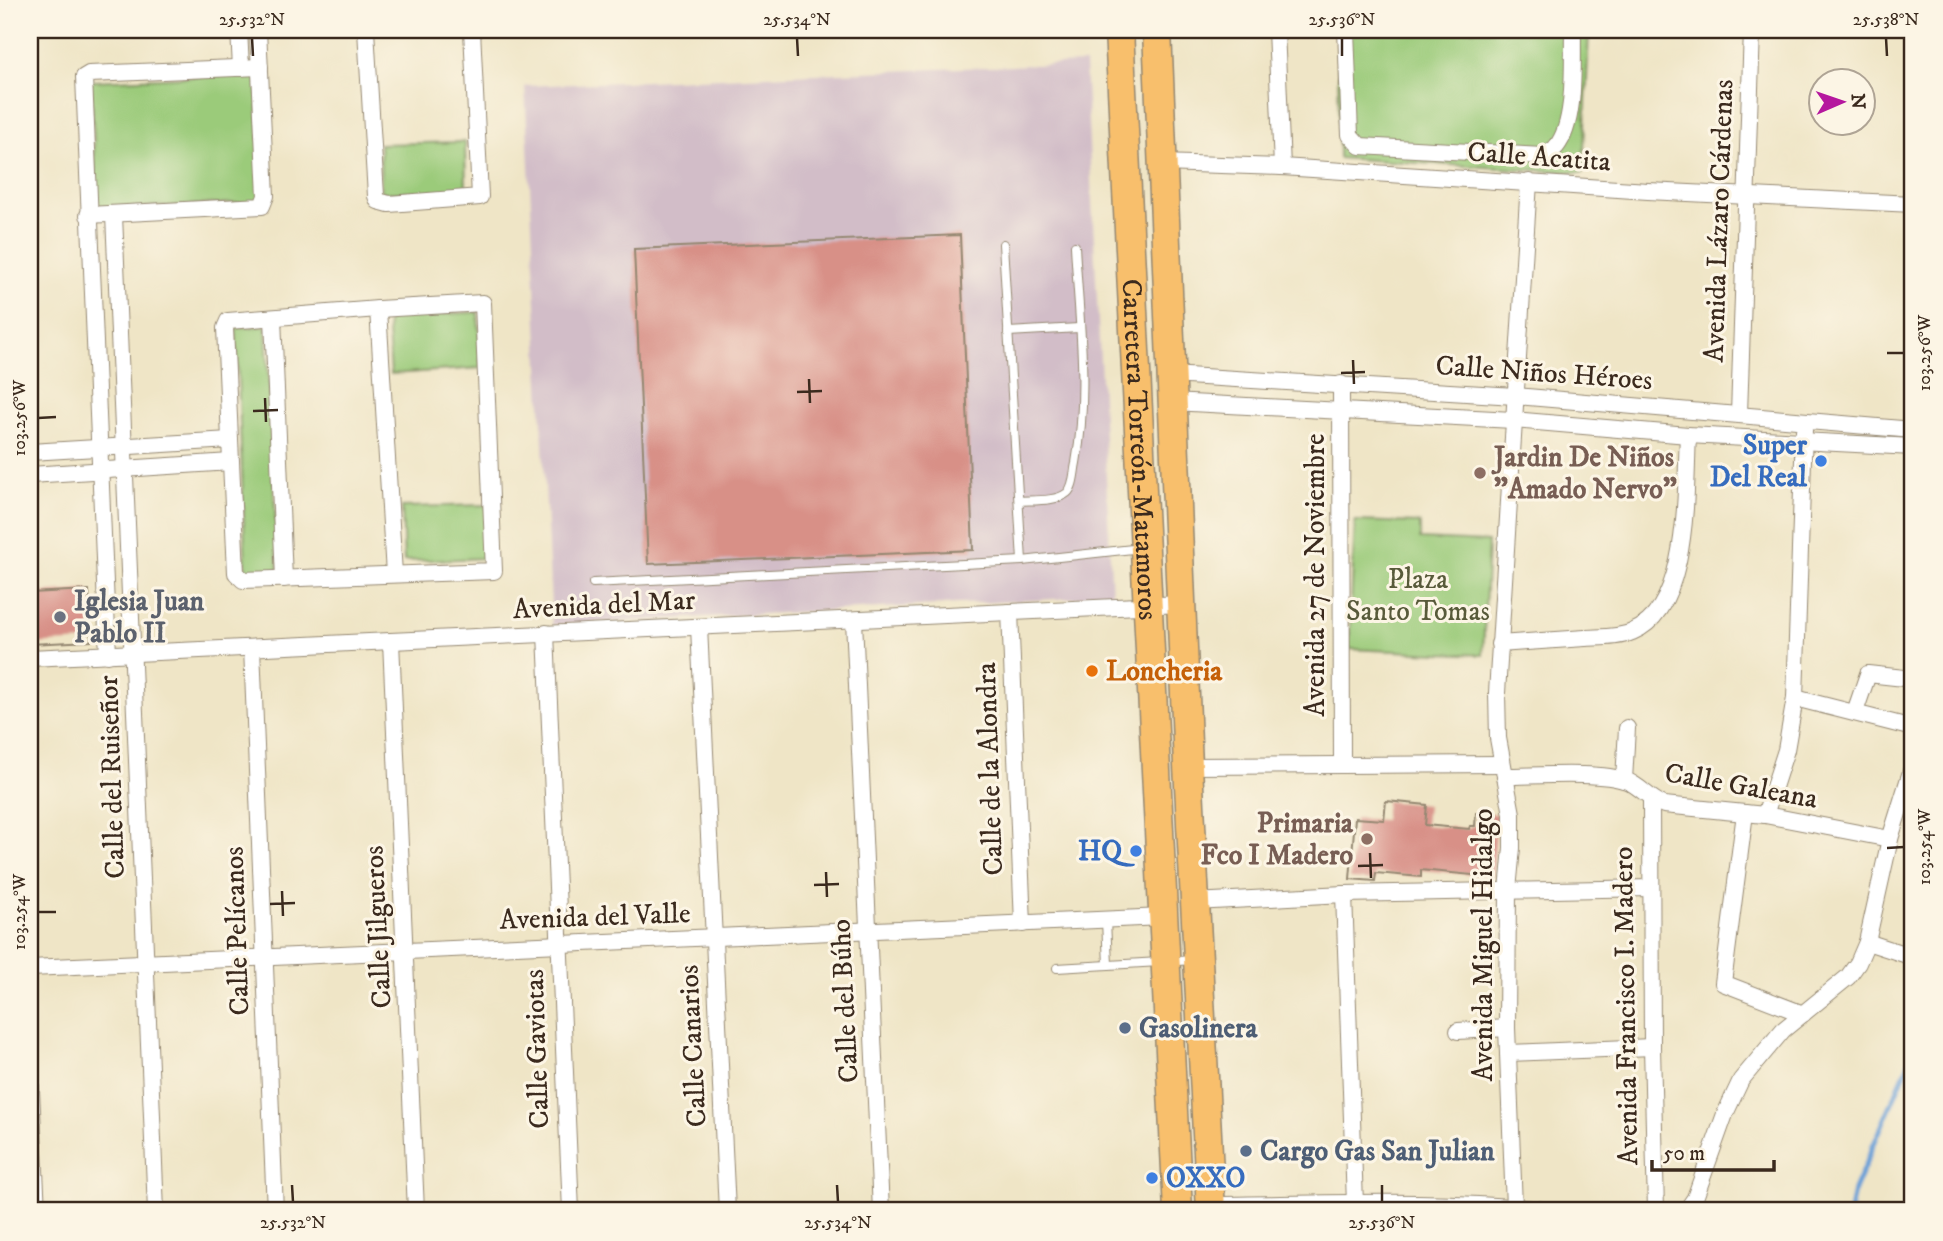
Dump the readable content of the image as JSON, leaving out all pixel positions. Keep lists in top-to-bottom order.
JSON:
{
  "streets": {
    "highway": ["Carretera Torreón-Matamoros"],
    "street": [
      "Calle Acatita",
      "Avenida Lázaro Cárdenas",
      "Calle Niños Héroes",
      "Avenida 27 de Noviembre",
      "Avenida del Mar",
      "Calle de la Alondra",
      "Calle del Ruiseñor",
      "Calle Galeana",
      "Avenida del Valle",
      "Calle Jilgueros",
      "Calle Pelícanos",
      "Avenida Miguel Hidalgo",
      "Calle del Búho",
      "Avenida Francisco I. Madero",
      "Calle Canarios",
      "Calle Gaviotas"
    ]
  },
  "crossings": [
    ["Calle Acatita", "Avenida Lázaro Cárdenas"],
    ["Calle Acatita", "Avenida Miguel Hidalgo"],
    ["Avenida Lázaro Cárdenas", "Calle Niños Héroes"],
    ["Calle Niños Héroes", "Avenida 27 de Noviembre"],
    ["Calle Niños Héroes", "Avenida Miguel Hidalgo"],
    ["Carretera Torreón-Matamoros", "Avenida del Mar"],
    ["Carretera Torreón-Matamoros", "Avenida del Valle"],
    ["Avenida 27 de Noviembre", "Calle Galeana"],
    ["Avenida del Mar", "Calle de la Alondra"],
    ["Avenida del Mar", "Calle del Ruiseñor"],
    ["Avenida del Mar", "Calle Jilgueros"],
    ["Avenida del Mar", "Calle Pelícanos"],
    ["Avenida del Mar", "Calle del Búho"],
    ["Avenida del Mar", "Calle Canarios"],
    ["Avenida del Mar", "Calle Gaviotas"],
    ["Calle de la Alondra", "Avenida del Valle"],
    ["Calle del Ruiseñor", "Avenida del Valle"],
    ["Calle Galeana", "Avenida Miguel Hidalgo"],
    ["Calle Galeana", "Avenida Francisco I. Madero"],
    ["Avenida del Valle", "Calle Jilgueros"],
    ["Avenida del Valle", "Calle Pelícanos"],
    ["Avenida del Valle", "Calle del Búho"],
    ["Avenida del Valle", "Calle Canarios"],
    ["Avenida del Valle", "Calle Gaviotas"]
  ],
  "parks": ["Plaza Santo Tomas"],
  "places": [
    "Super Del Real",
    "Jardin De Niños \"Amado Nervo\"",
    "Iglesia Juan Pablo II",
    "Loncheria",
    "Primaria Fco I Madero",
    "HQ",
    "Gasolinera",
    "Cargo Gas San Julian",
    "OXXO"
  ],
  "scale_bar": "50 m",
  "north": "right",
  "coordinates": [
    "25.532°N",
    "25.534°N",
    "25.536°N",
    "25.538°N",
    "103.256°W",
    "103.254°W"
  ]
}
